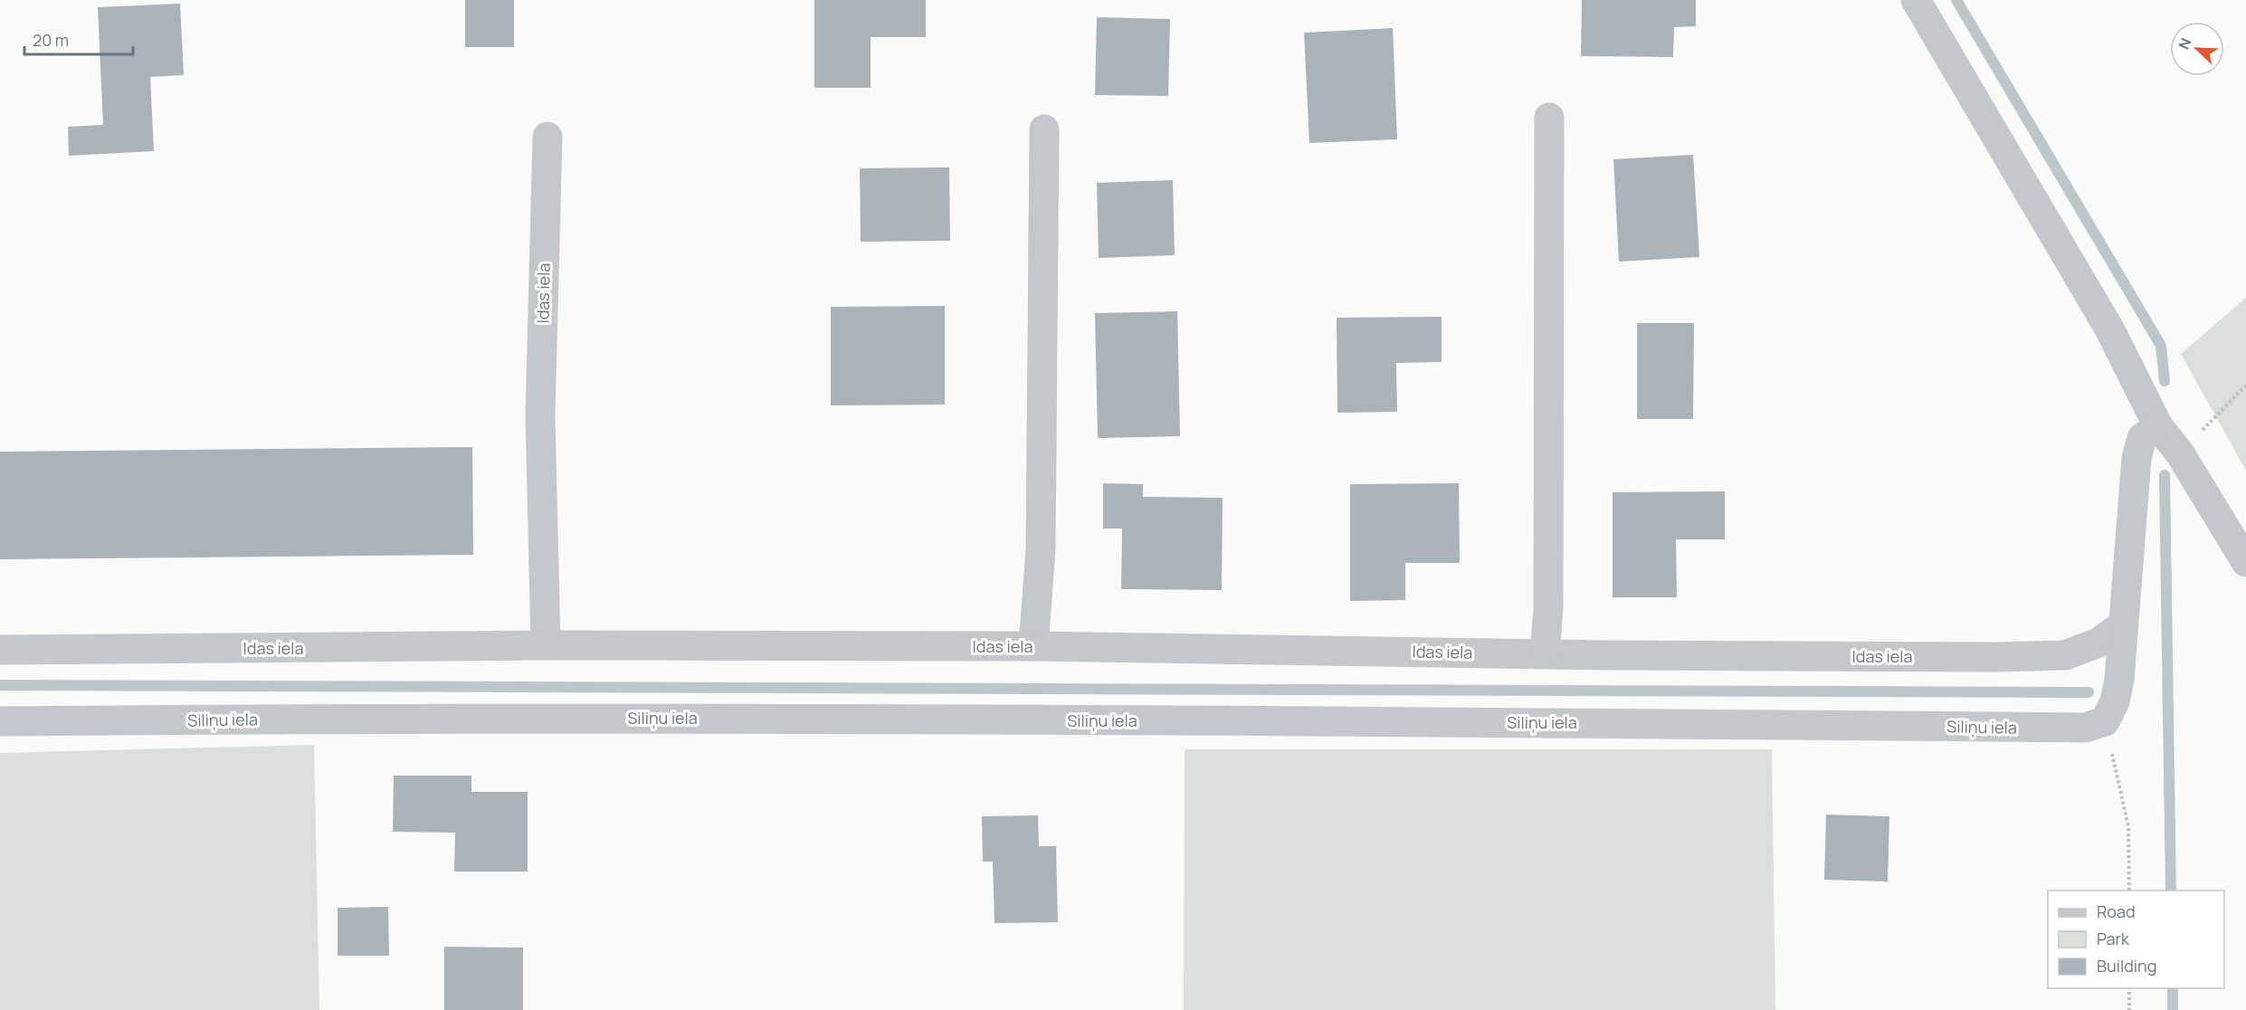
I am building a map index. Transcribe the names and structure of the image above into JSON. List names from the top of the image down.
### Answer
{
  "streets": {
    "street": ["Idas iela", "Siliņu iela"]
  },
  "legend": ["Road", "Park", "Building"],
  "scale_bar": "20 m",
  "north": "top left"
}
